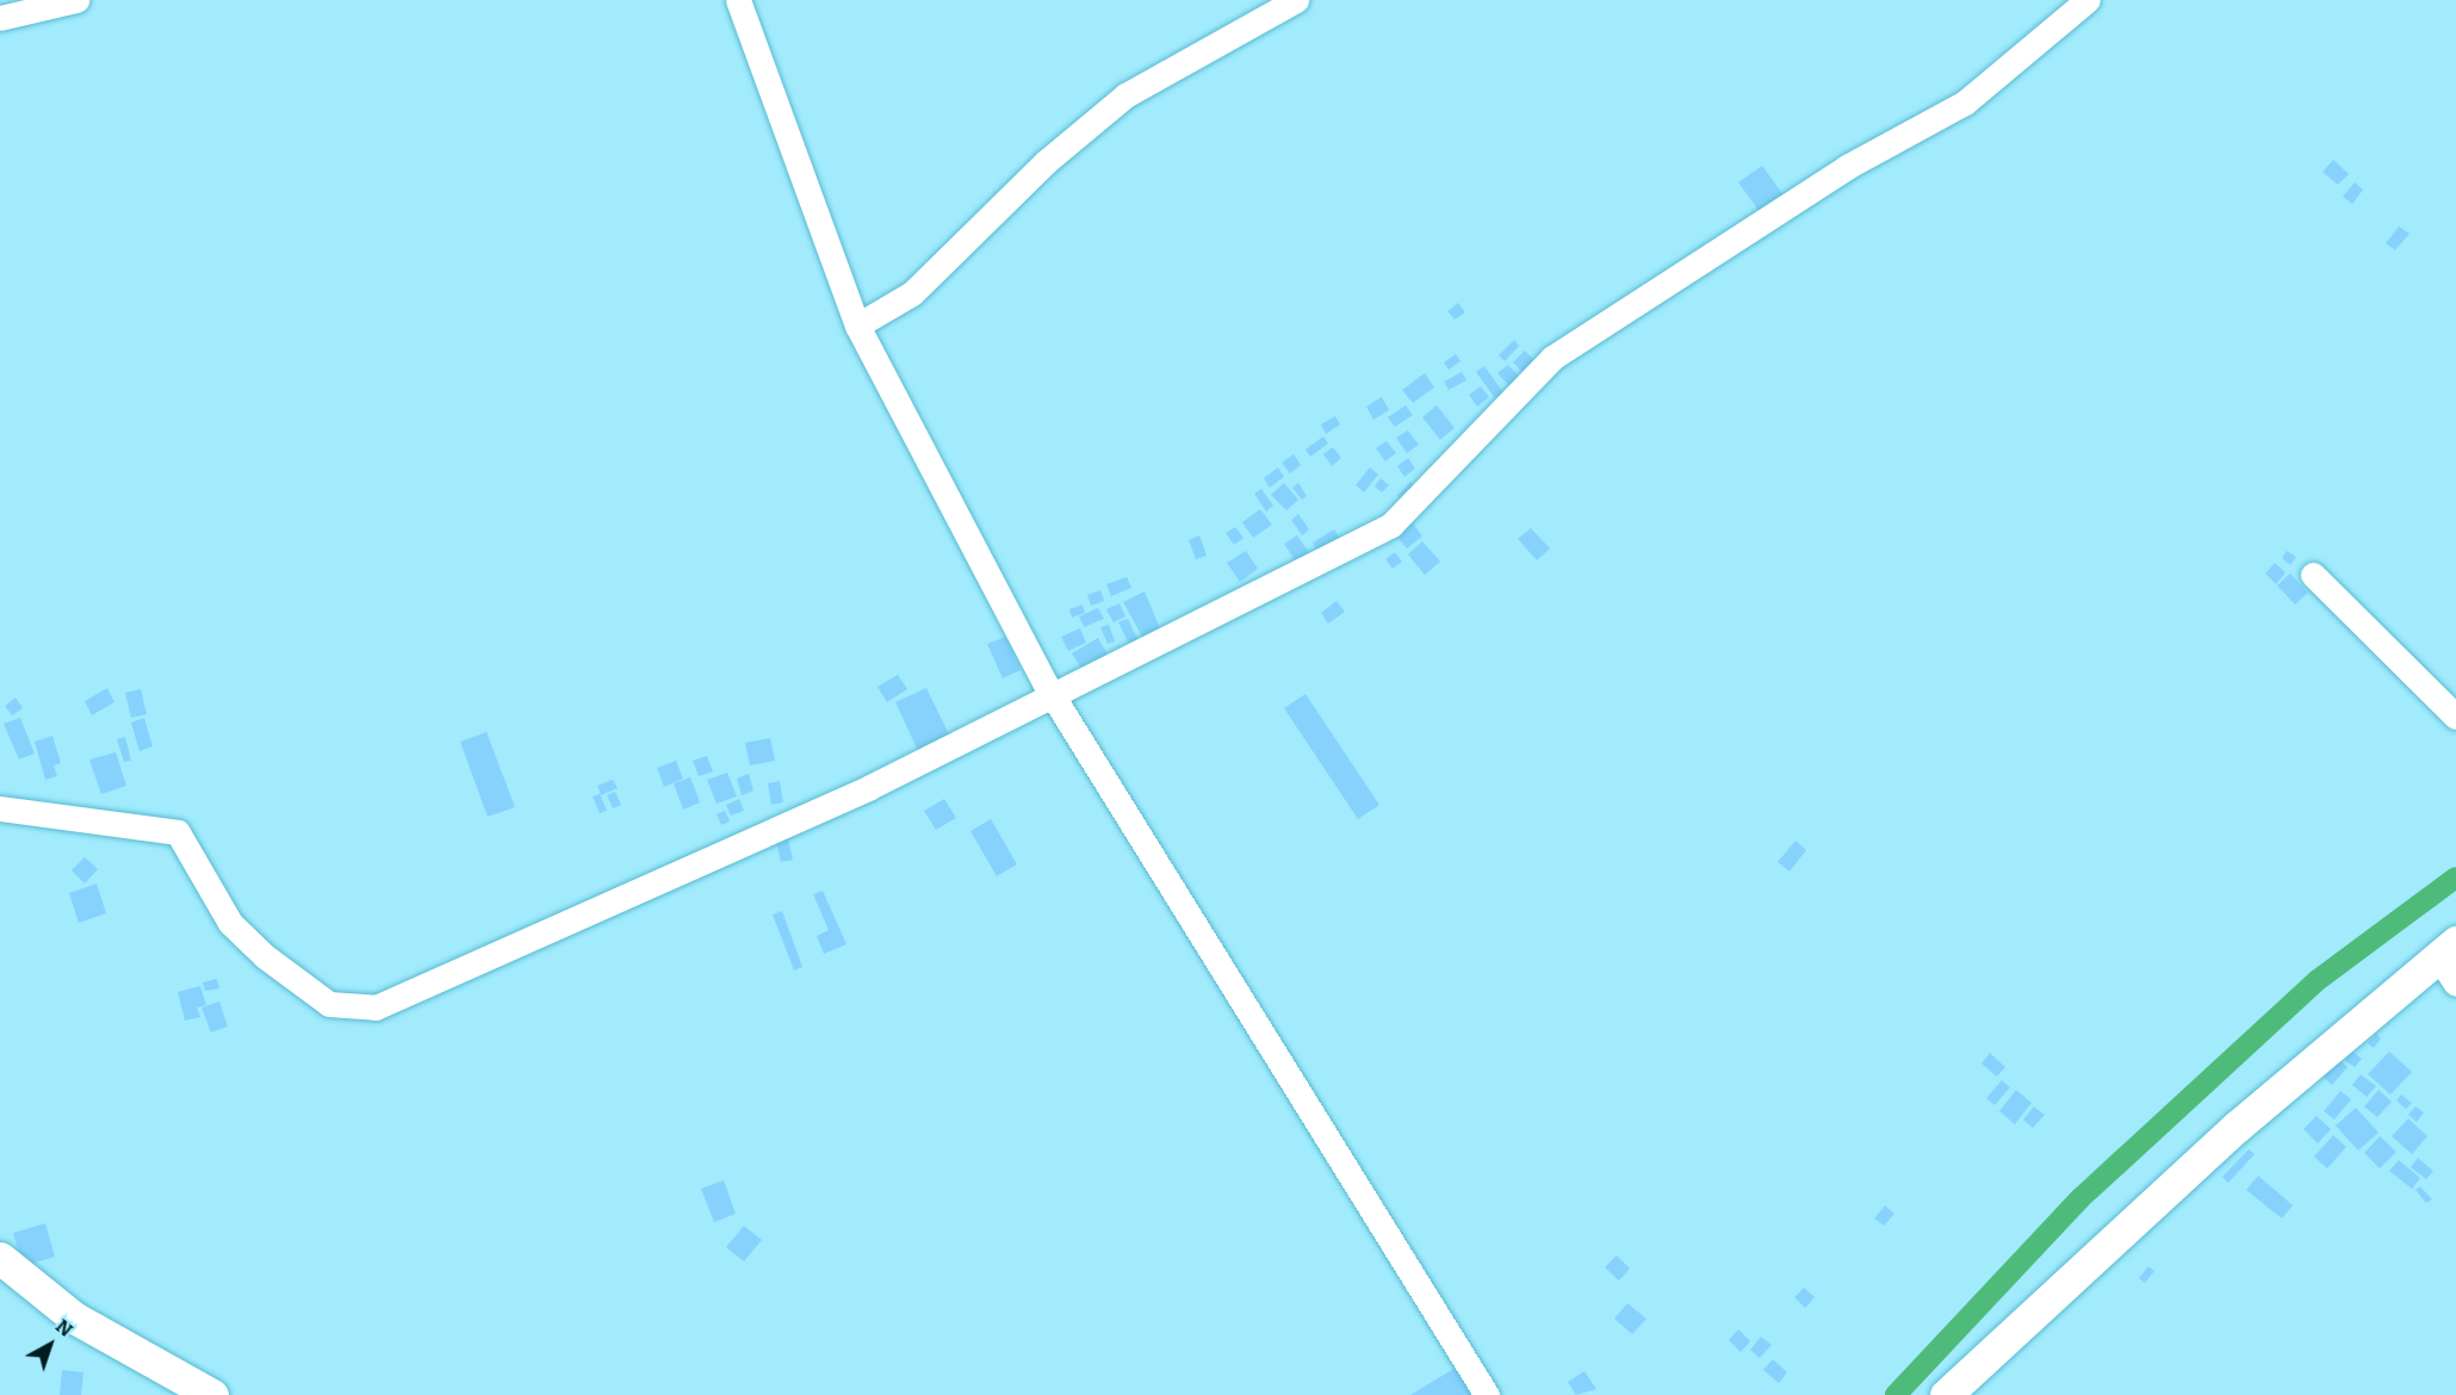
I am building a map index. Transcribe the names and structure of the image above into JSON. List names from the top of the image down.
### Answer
{
  "north": "top right"
}
